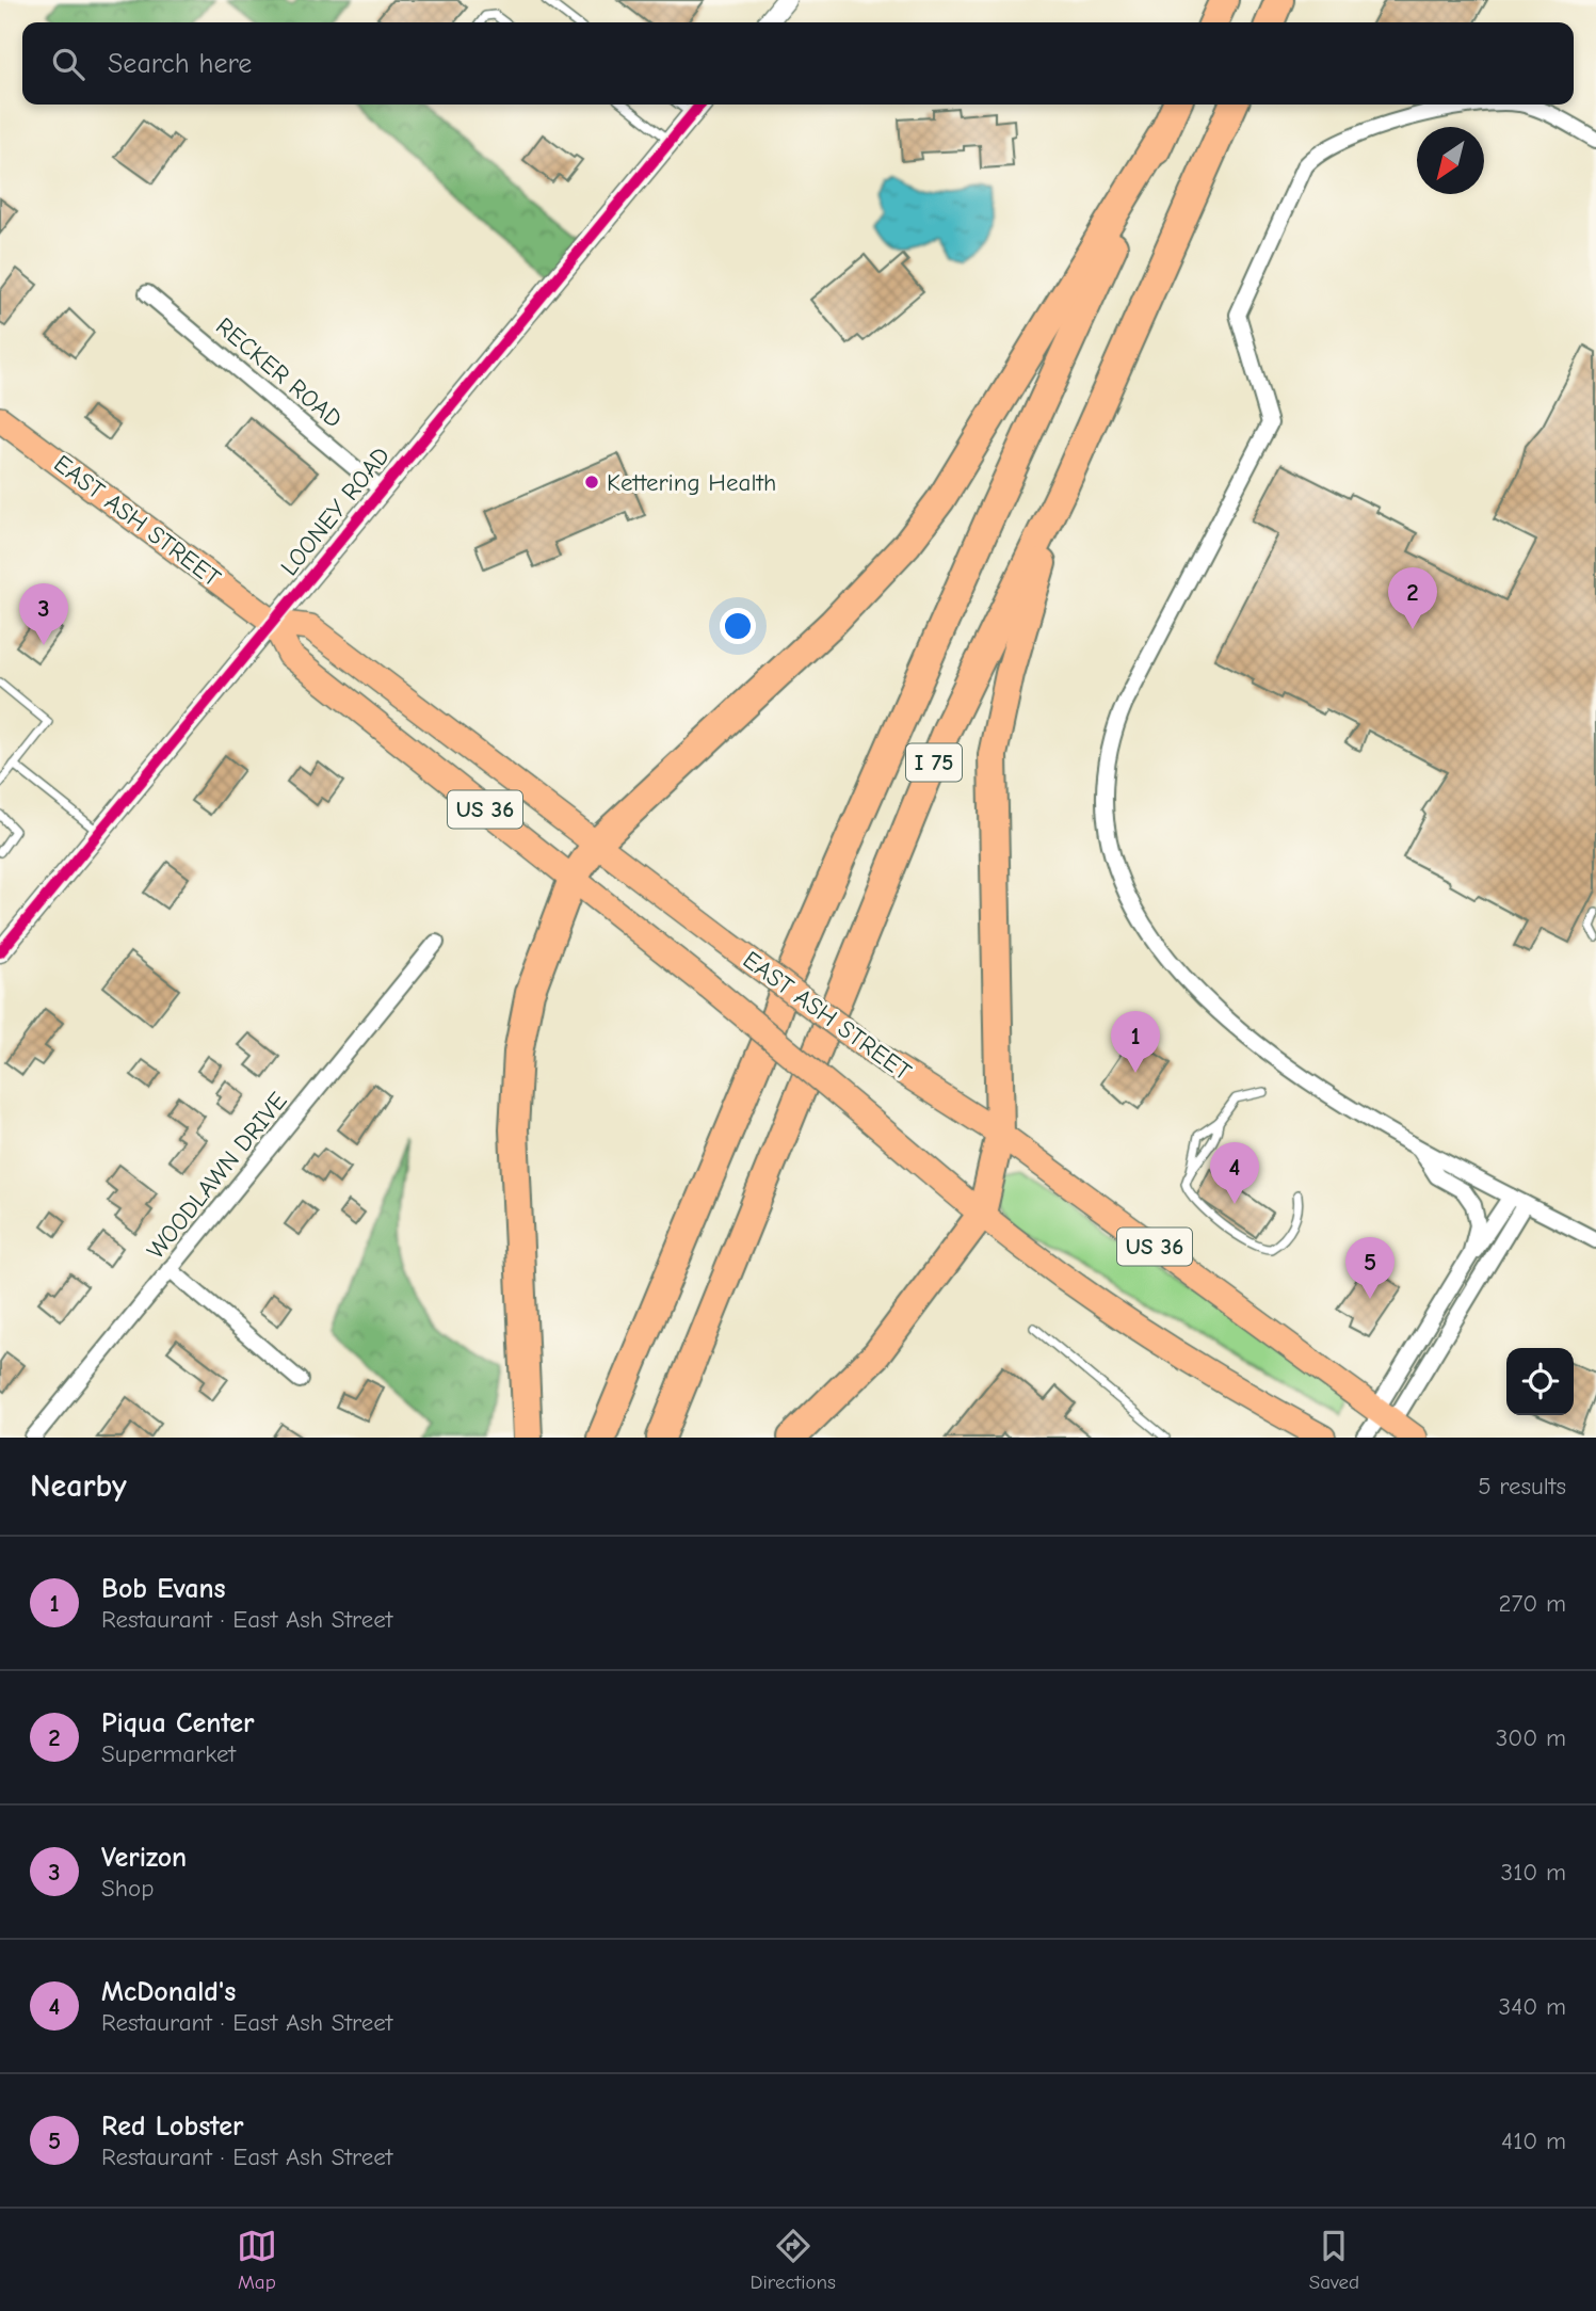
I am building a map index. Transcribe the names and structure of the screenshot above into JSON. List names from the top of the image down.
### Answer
{
  "streets": {
    "highway": ["I 75"],
    "main road": ["EAST ASH STREET", "US 36"],
    "street": ["RECKER ROAD", "LOONEY ROAD", "WOODLAWN DRIVE"]
  },
  "crossings": [
    ["RECKER ROAD", "LOONEY ROAD"],
    ["LOONEY ROAD", "EAST ASH STREET"]
  ],
  "places": ["Kettering Health"],
  "north": "bottom left",
  "page": {
    "search": "Search here",
    "pins": [
      "2",
      "3",
      "1",
      "4",
      "5"
    ],
    "heading": ["Nearby", "5 results"],
    "list": [
      {
        "mark": "1",
        "name": "Bob Evans",
        "note": "Restaurant · East Ash Street",
        "value": "270 m"
      },
      {
        "mark": "2",
        "name": "Piqua Center",
        "note": "Supermarket",
        "value": "300 m"
      },
      {
        "mark": "3",
        "name": "Verizon",
        "note": "Shop",
        "value": "310 m"
      },
      {
        "mark": "4",
        "name": "McDonald's",
        "note": "Restaurant · East Ash Street",
        "value": "340 m"
      },
      {
        "mark": "5",
        "name": "Red Lobster",
        "note": "Restaurant · East Ash Street",
        "value": "410 m"
      }
    ],
    "nav": ["Map", "Directions", "Saved"]
  }
}
